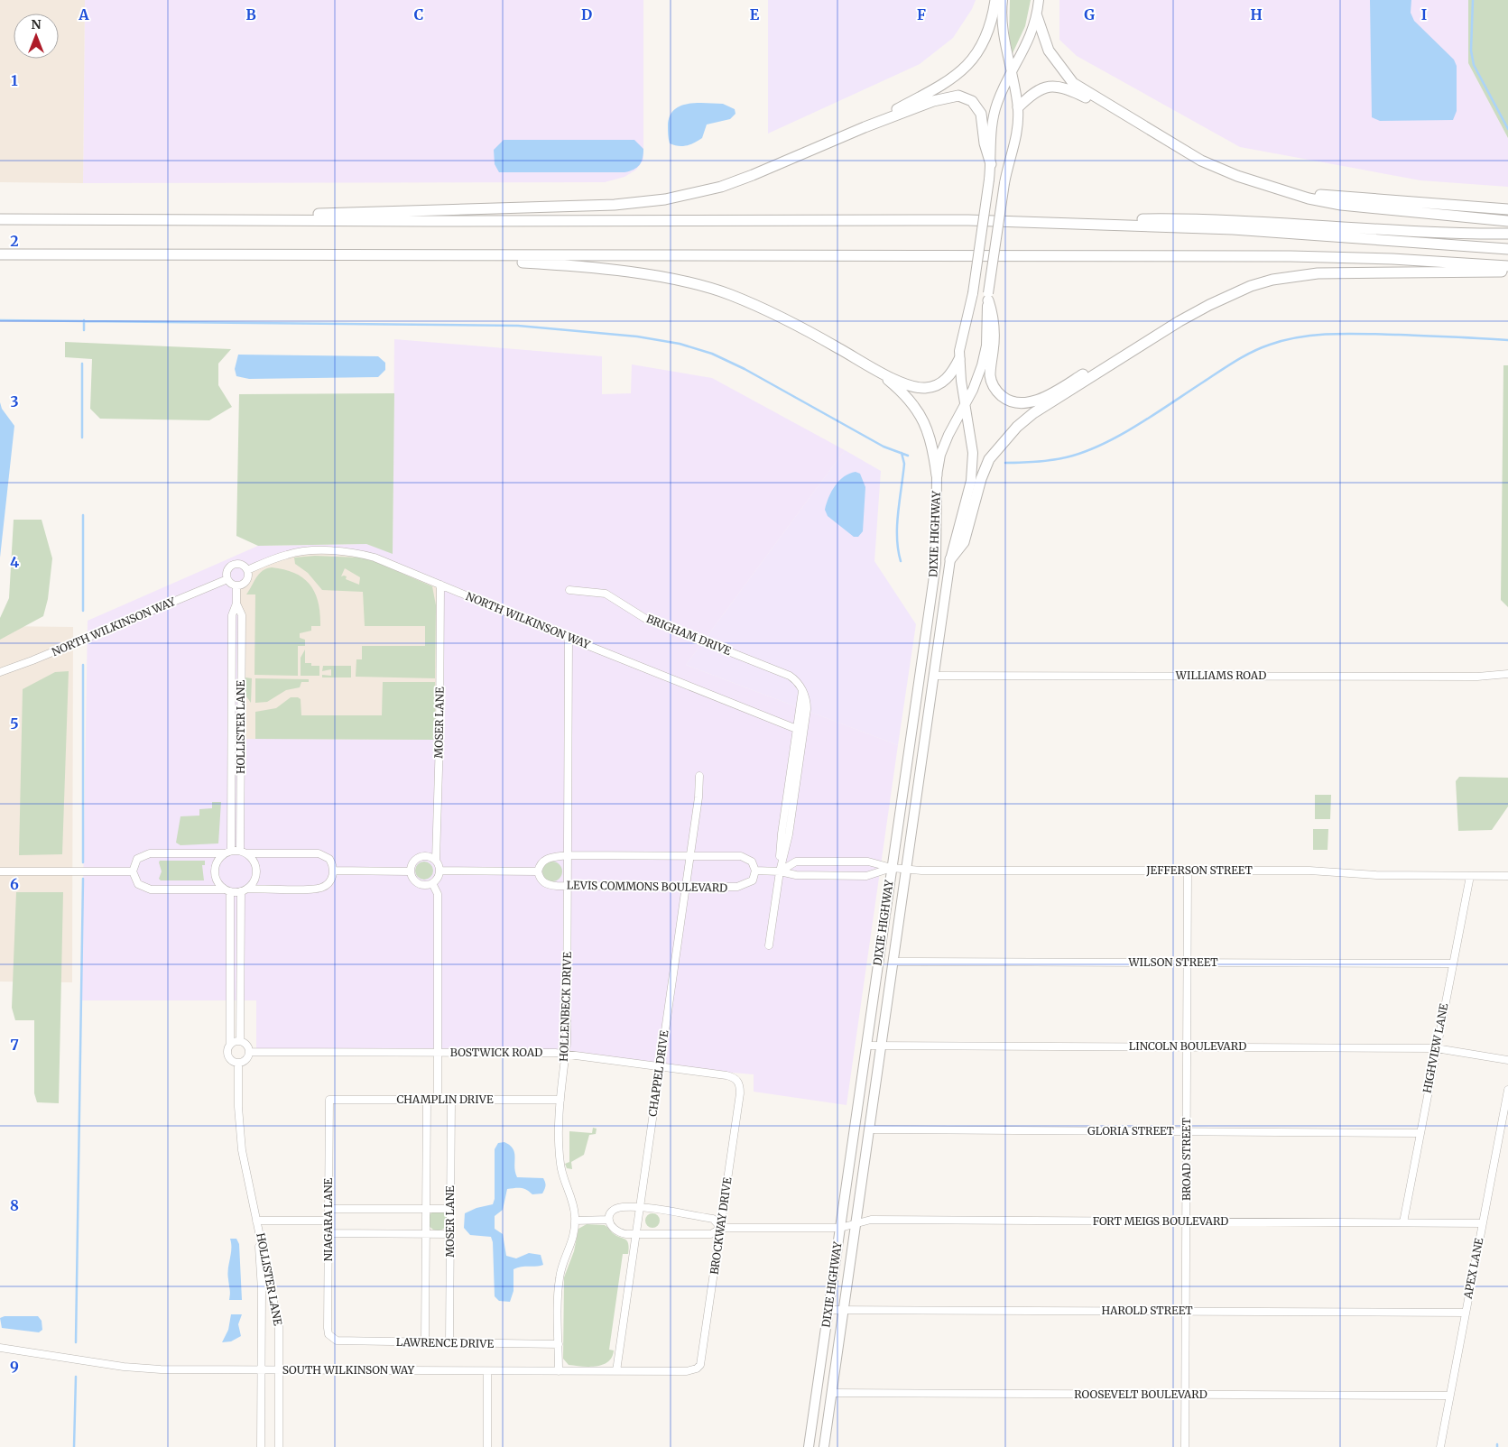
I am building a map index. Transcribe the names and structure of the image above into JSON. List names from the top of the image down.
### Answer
{
  "streets": {
    "main road": ["DIXIE HIGHWAY"],
    "street": [
      "NORTH WILKINSON WAY",
      "BRIGHAM DRIVE",
      "WILLIAMS ROAD",
      "MOSER LANE",
      "HOLLISTER LANE",
      "JEFFERSON STREET",
      "LEVIS COMMONS BOULEVARD",
      "WILSON STREET",
      "HOLLENBECK DRIVE",
      "LINCOLN BOULEVARD",
      "HIGHVIEW LANE",
      "BOSTWICK ROAD",
      "CHAPPEL DRIVE",
      "CHAMPLIN DRIVE",
      "GLORIA STREET",
      "BROAD STREET",
      "NIAGARA LANE",
      "FORT MEIGS BOULEVARD",
      "BROCKWAY DRIVE",
      "APEX LANE",
      "HAROLD STREET",
      "LAWRENCE DRIVE",
      "SOUTH WILKINSON WAY",
      "ROOSEVELT BOULEVARD"
    ]
  },
  "crossings": [
    ["DIXIE HIGHWAY", "WILLIAMS ROAD"],
    ["DIXIE HIGHWAY", "JEFFERSON STREET"],
    ["DIXIE HIGHWAY", "WILSON STREET"],
    ["DIXIE HIGHWAY", "LINCOLN BOULEVARD"],
    ["DIXIE HIGHWAY", "GLORIA STREET"],
    ["DIXIE HIGHWAY", "FORT MEIGS BOULEVARD"],
    ["DIXIE HIGHWAY", "HAROLD STREET"],
    ["DIXIE HIGHWAY", "ROOSEVELT BOULEVARD"],
    ["NORTH WILKINSON WAY", "MOSER LANE"],
    ["NORTH WILKINSON WAY", "HOLLISTER LANE"],
    ["NORTH WILKINSON WAY", "HOLLENBECK DRIVE"],
    ["MOSER LANE", "CHAMPLIN DRIVE"],
    ["MOSER LANE", "LAWRENCE DRIVE"],
    ["HOLLISTER LANE", "BOSTWICK ROAD"],
    ["HOLLISTER LANE", "SOUTH WILKINSON WAY"],
    ["JEFFERSON STREET", "HIGHVIEW LANE"],
    ["JEFFERSON STREET", "BROAD STREET"],
    ["LEVIS COMMONS BOULEVARD", "HOLLENBECK DRIVE"],
    ["LEVIS COMMONS BOULEVARD", "CHAPPEL DRIVE"],
    ["WILSON STREET", "HIGHVIEW LANE"],
    ["WILSON STREET", "BROAD STREET"],
    ["HOLLENBECK DRIVE", "BOSTWICK ROAD"],
    ["HOLLENBECK DRIVE", "CHAMPLIN DRIVE"],
    ["HOLLENBECK DRIVE", "LAWRENCE DRIVE"],
    ["HOLLENBECK DRIVE", "SOUTH WILKINSON WAY"],
    ["LINCOLN BOULEVARD", "HIGHVIEW LANE"],
    ["LINCOLN BOULEVARD", "BROAD STREET"],
    ["HIGHVIEW LANE", "GLORIA STREET"],
    ["HIGHVIEW LANE", "FORT MEIGS BOULEVARD"],
    ["BOSTWICK ROAD", "CHAPPEL DRIVE"],
    ["BOSTWICK ROAD", "BROCKWAY DRIVE"],
    ["CHAPPEL DRIVE", "SOUTH WILKINSON WAY"],
    ["CHAMPLIN DRIVE", "NIAGARA LANE"],
    ["GLORIA STREET", "BROAD STREET"],
    ["BROAD STREET", "FORT MEIGS BOULEVARD"],
    ["BROAD STREET", "HAROLD STREET"],
    ["BROAD STREET", "ROOSEVELT BOULEVARD"],
    ["NIAGARA LANE", "LAWRENCE DRIVE"],
    ["FORT MEIGS BOULEVARD", "BROCKWAY DRIVE"],
    ["FORT MEIGS BOULEVARD", "APEX LANE"],
    ["BROCKWAY DRIVE", "SOUTH WILKINSON WAY"],
    ["APEX LANE", "HAROLD STREET"],
    ["APEX LANE", "ROOSEVELT BOULEVARD"]
  ],
  "north": "top",
  "grid": {
    "columns": [
      "A",
      "B",
      "C",
      "D",
      "E",
      "F",
      "G",
      "H",
      "I"
    ],
    "rows": [
      "1",
      "2",
      "3",
      "4",
      "5",
      "6",
      "7",
      "8",
      "9"
    ]
  }
}
